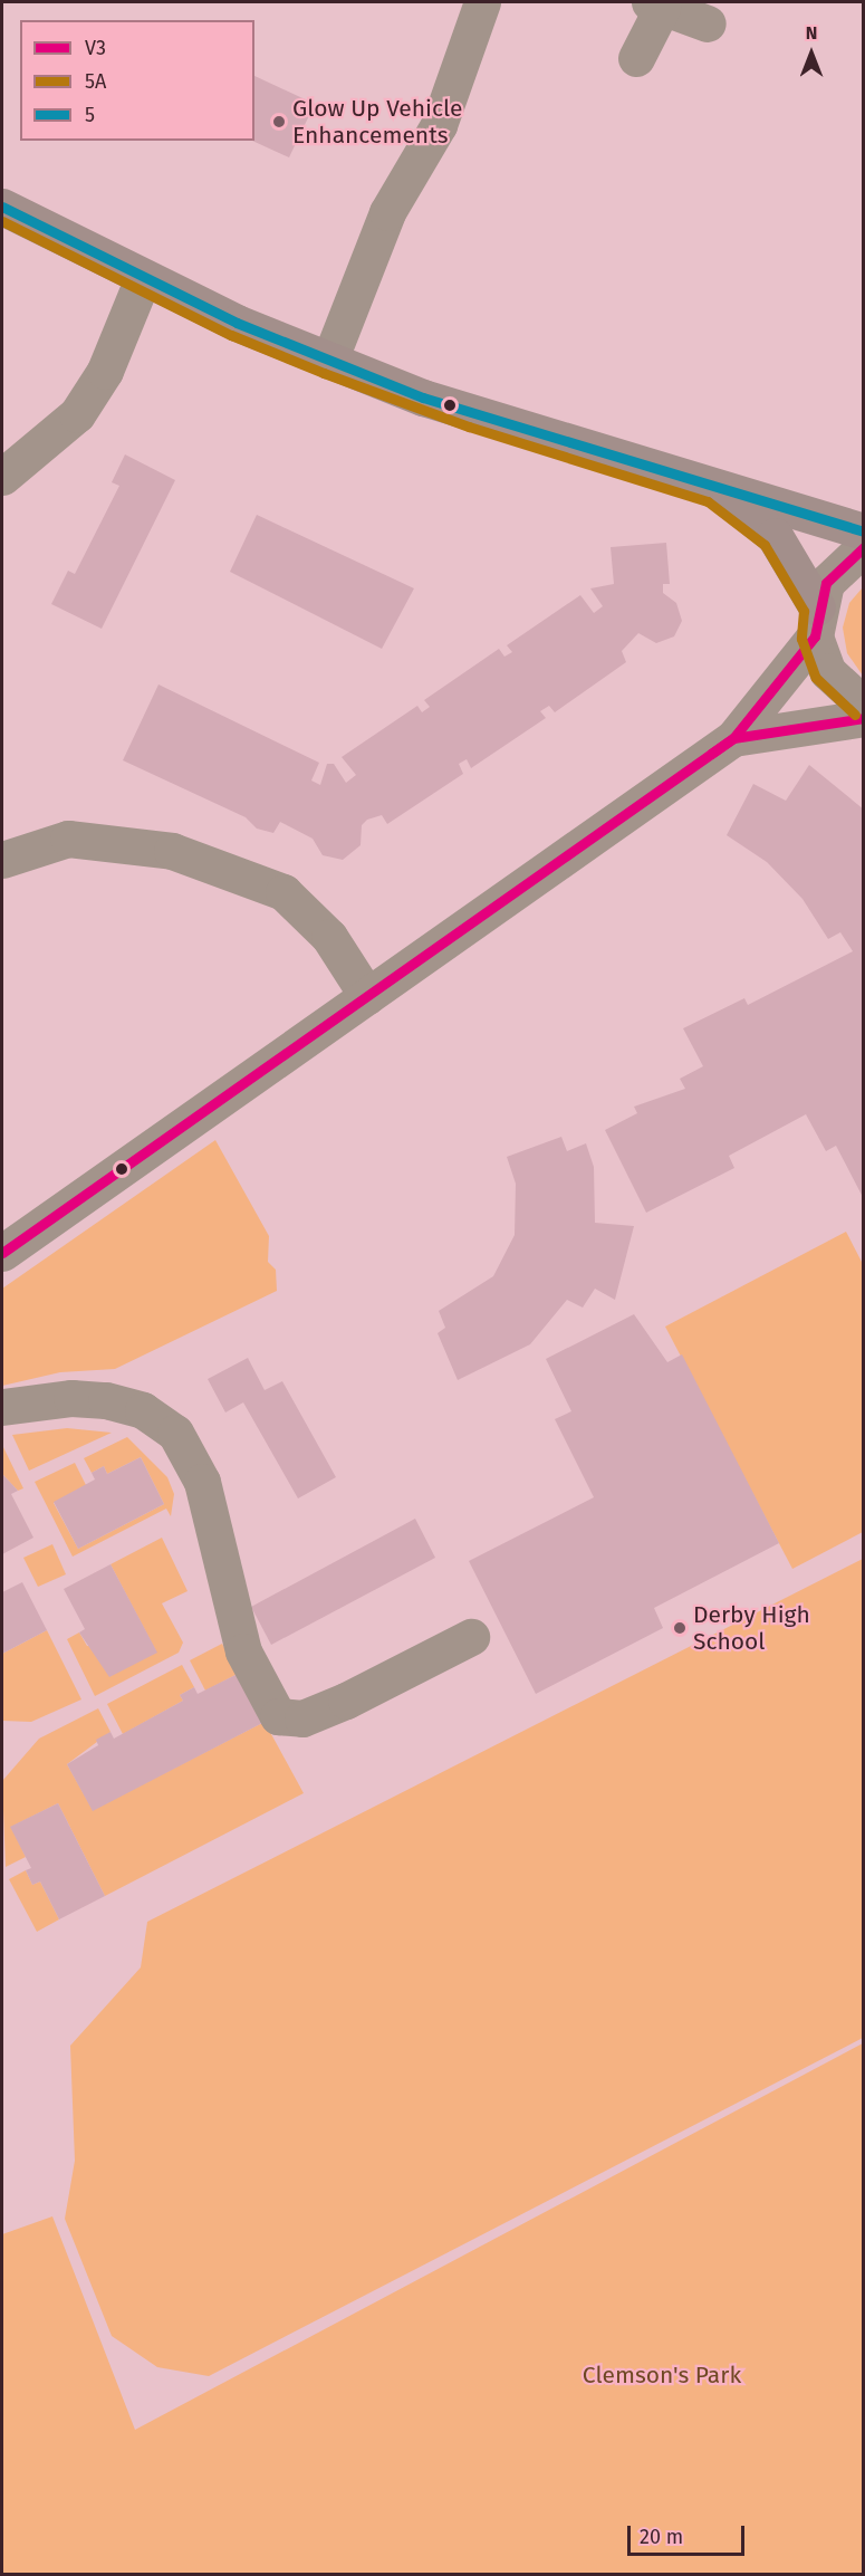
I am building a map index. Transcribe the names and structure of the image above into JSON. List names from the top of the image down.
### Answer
{
  "parks": ["Clemson's Park"],
  "places": ["Glow Up Vehicle Enhancements", "Derby High School"],
  "lines": ["transit line 5", "transit line 5A", "transit line V3"],
  "legend": ["V3", "5A", "5"],
  "scale_bar": "20 m",
  "north": "top"
}
